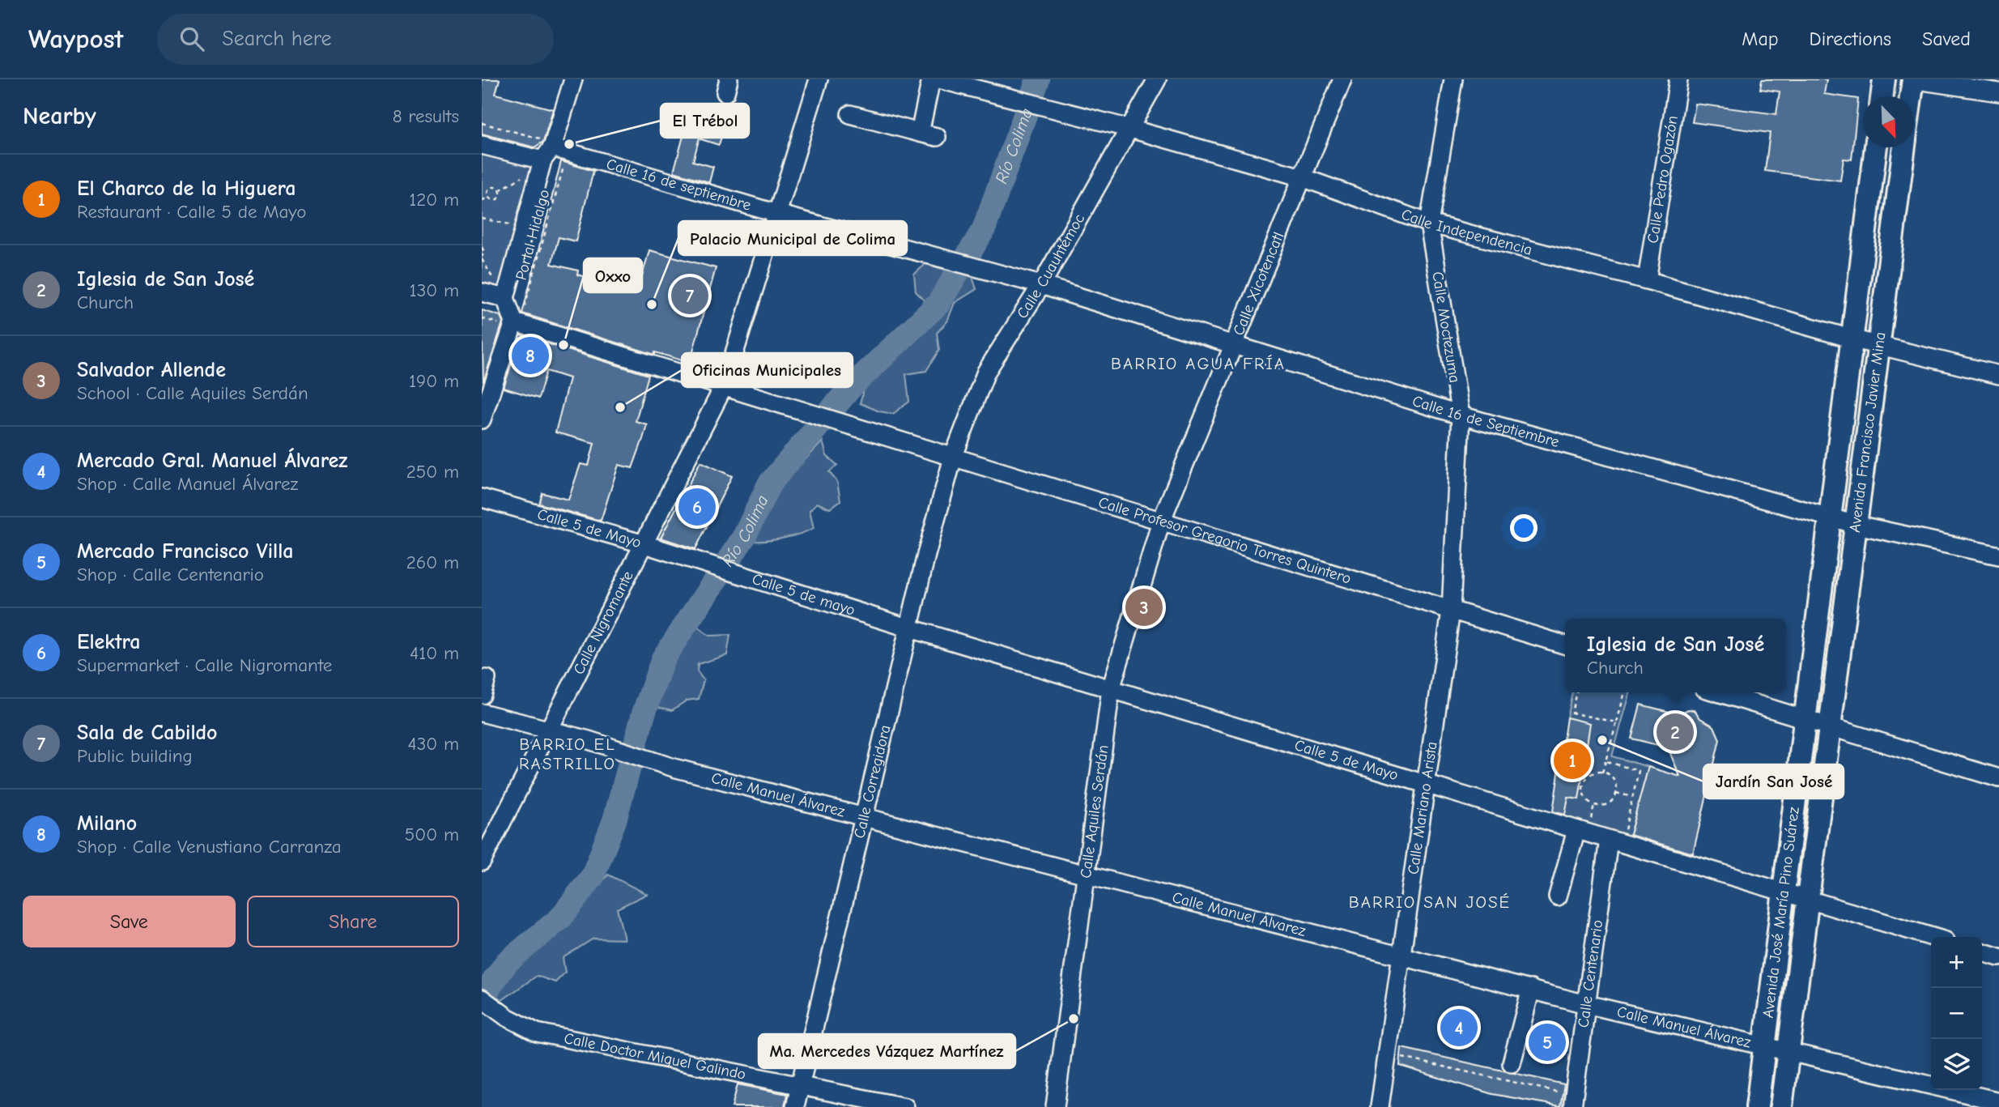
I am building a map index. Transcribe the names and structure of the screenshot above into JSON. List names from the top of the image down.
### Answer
{
  "streets": {
    "main road": ["Avenida Francisco Javier Mina", "Avenida José María Pino Suárez"],
    "street": [
      "Calle Pedro Ogazón",
      "Calle 16 de septiembre",
      "Calle Independencia",
      "Calle Cuauhtémoc",
      "Calle Xicotencatl",
      "Calle Moctezuma",
      "Calle 16 de Septiembre",
      "Calle 5 de Mayo",
      "Calle Profesor Gregorio Torres Quintero",
      "Calle 5 de mayo",
      "Calle Nigromante",
      "Calle Corregidora",
      "Calle Manuel Álvarez",
      "Calle Mariano Arista",
      "Calle Aquiles Serdán",
      "Calle Centenario",
      "Calle Doctor Miguel Galindo"
    ],
    "path": ["Portal Hidalgo"]
  },
  "crossings": [
    ["Calle Pedro Ogazón", "Calle Independencia"],
    ["Calle 16 de septiembre", "Calle 16 de Septiembre"],
    ["Calle 16 de septiembre", "Calle Nigromante"],
    ["Calle Independencia", "Calle Cuauhtémoc"],
    ["Calle Independencia", "Calle Xicotencatl"],
    ["Calle Independencia", "Calle Moctezuma"],
    ["Calle Independencia", "Avenida Francisco Javier Mina"],
    ["Portal Hidalgo", "Calle Profesor Gregorio Torres Quintero"],
    ["Calle Cuauhtémoc", "Calle 16 de Septiembre"],
    ["Calle Cuauhtémoc", "Calle Profesor Gregorio Torres Quintero"],
    ["Calle Cuauhtémoc", "Calle Corregidora"],
    ["Calle Xicotencatl", "Calle 16 de Septiembre"],
    ["Calle Xicotencatl", "Calle Profesor Gregorio Torres Quintero"],
    ["Calle Xicotencatl", "Calle Aquiles Serdán"],
    ["Calle Moctezuma", "Calle 16 de Septiembre"],
    ["Calle Moctezuma", "Calle Profesor Gregorio Torres Quintero"],
    ["Calle Moctezuma", "Calle Mariano Arista"],
    ["Calle 16 de Septiembre", "Avenida Francisco Javier Mina"],
    ["Avenida Francisco Javier Mina", "Avenida José María Pino Suárez"],
    ["Calle 5 de Mayo", "Calle 5 de mayo"],
    ["Calle 5 de Mayo", "Calle Nigromante"],
    ["Calle 5 de Mayo", "Calle Corregidora"],
    ["Calle 5 de Mayo", "Calle Mariano Arista"],
    ["Calle 5 de Mayo", "Calle Aquiles Serdán"],
    ["Calle 5 de Mayo", "Avenida José María Pino Suárez"],
    ["Calle 5 de Mayo", "Calle Centenario"],
    ["Calle Profesor Gregorio Torres Quintero", "Calle Nigromante"],
    ["Calle Profesor Gregorio Torres Quintero", "Calle Corregidora"],
    ["Calle Profesor Gregorio Torres Quintero", "Calle Mariano Arista"],
    ["Calle Profesor Gregorio Torres Quintero", "Calle Aquiles Serdán"],
    ["Calle 5 de mayo", "Calle Corregidora"],
    ["Calle Nigromante", "Calle Manuel Álvarez"],
    ["Calle Corregidora", "Calle Manuel Álvarez"],
    ["Calle Corregidora", "Calle Doctor Miguel Galindo"],
    ["Calle Manuel Álvarez", "Calle Mariano Arista"],
    ["Calle Manuel Álvarez", "Calle Aquiles Serdán"],
    ["Calle Manuel Álvarez", "Avenida José María Pino Suárez"],
    ["Calle Manuel Álvarez", "Calle Centenario"]
  ],
  "districts": ["BARRIO AGUA FRÍA", "BARRIO EL RASTRILLO", "BARRIO SAN JOSÉ"],
  "water": ["Río Colima"],
  "places": [
    "El Trébol",
    "Palacio Municipal de Colima",
    "Oxxo",
    "Oficinas Municipales",
    "Jardín San José",
    "Ma. Mercedes Vázquez Martínez"
  ],
  "north": "bottom right",
  "page": {
    "header": "Waypost",
    "search": "Search here",
    "nav": ["Map", "Directions", "Saved"],
    "heading": ["Nearby", "8 results"],
    "list": [
      {
        "mark": "1",
        "name": "El Charco de la Higuera",
        "note": "Restaurant · Calle 5 de Mayo",
        "value": "120 m"
      },
      {
        "mark": "2",
        "name": "Iglesia de San José",
        "note": "Church",
        "value": "130 m"
      },
      {
        "mark": "3",
        "name": "Salvador Allende",
        "note": "School · Calle Aquiles Serdán",
        "value": "190 m"
      },
      {
        "mark": "4",
        "name": "Mercado Gral. Manuel Álvarez",
        "note": "Shop · Calle Manuel Álvarez",
        "value": "250 m"
      },
      {
        "mark": "5",
        "name": "Mercado Francisco Villa",
        "note": "Shop · Calle Centenario",
        "value": "260 m"
      },
      {
        "mark": "6",
        "name": "Elektra",
        "note": "Supermarket · Calle Nigromante",
        "value": "410 m"
      },
      {
        "mark": "7",
        "name": "Sala de Cabildo",
        "note": "Public building",
        "value": "430 m"
      },
      {
        "mark": "8",
        "name": "Milano",
        "note": "Shop · Calle Venustiano Carranza",
        "value": "500 m"
      }
    ],
    "pins": [
      "7",
      "8",
      "6",
      "3",
      "2",
      "1",
      "4",
      "5"
    ],
    "popup": ["Iglesia de San José", "Church"],
    "buttons": ["Save", "Share"],
    "map_buttons": ["+", "−"]
  }
}
